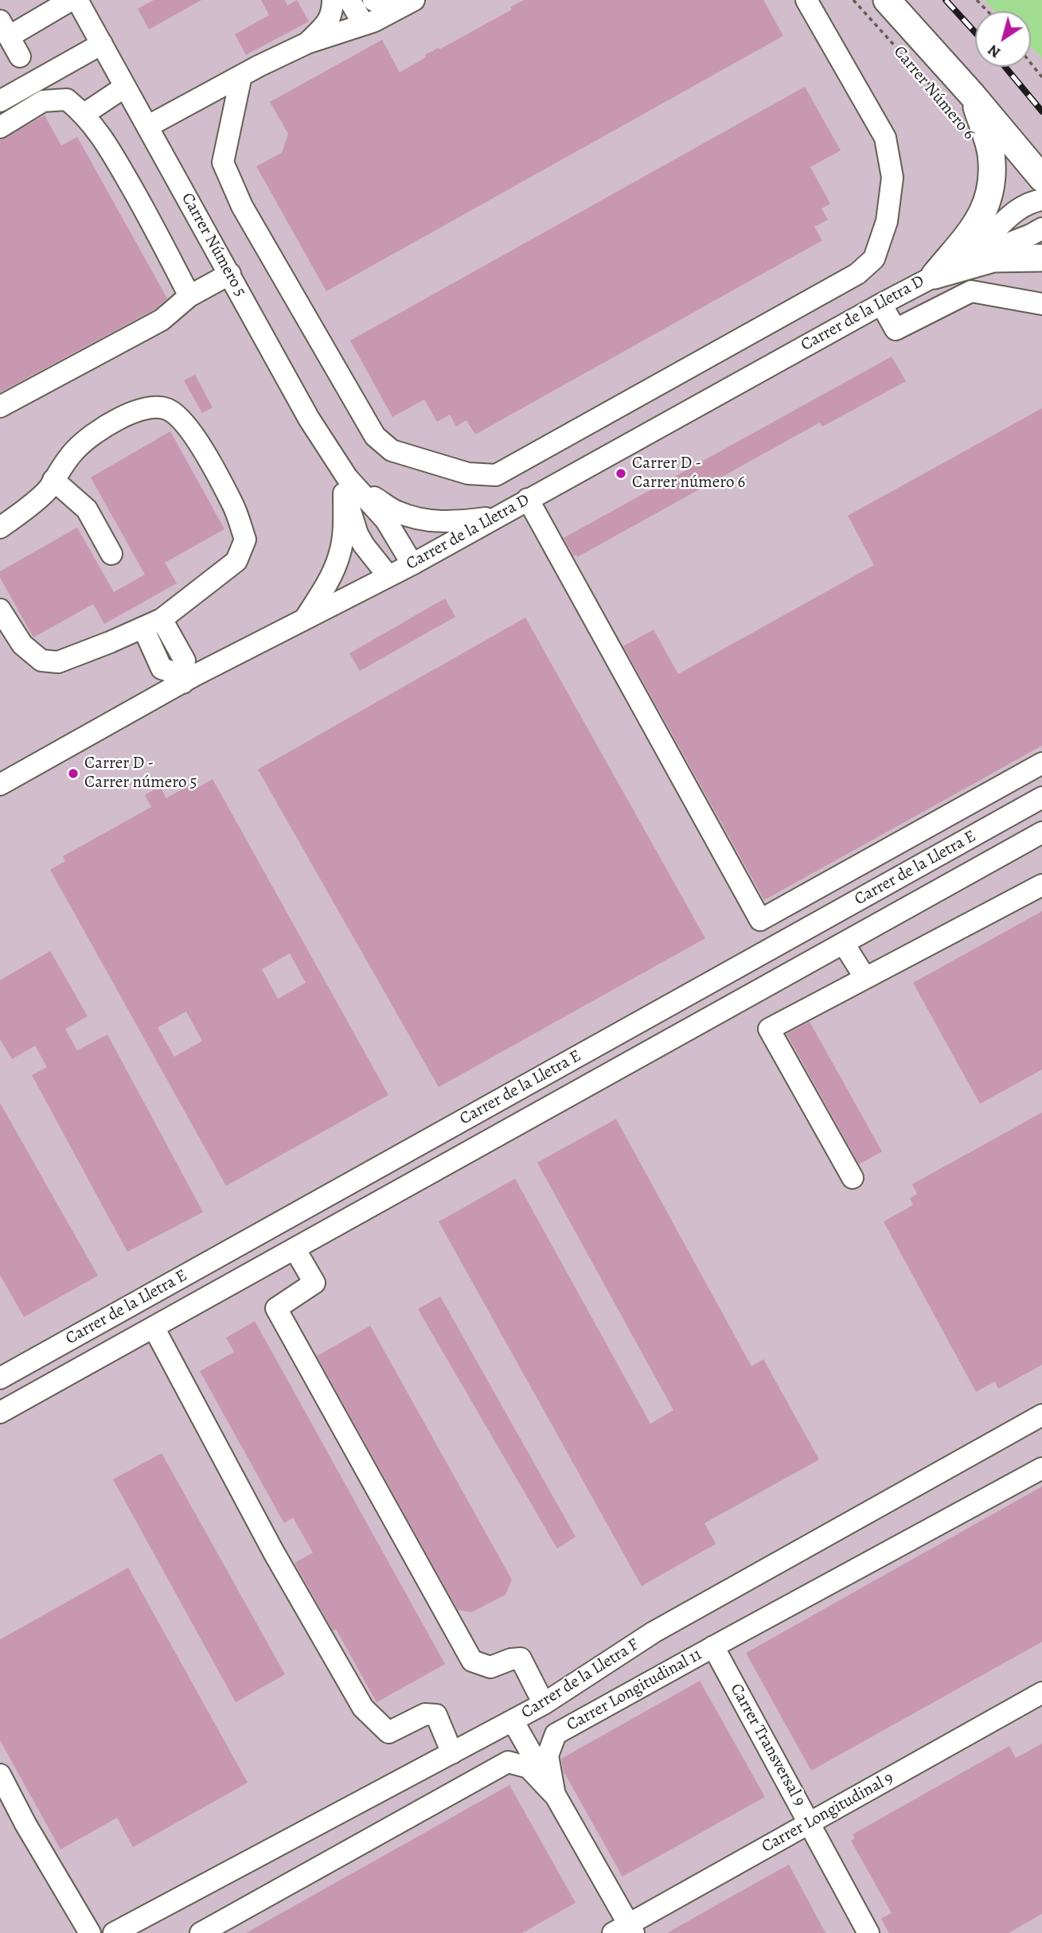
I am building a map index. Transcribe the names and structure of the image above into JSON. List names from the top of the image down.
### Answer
{
  "streets": {
    "main road": ["Carrer Número 6"],
    "street": [
      "Carrer Número 5",
      "Carrer de la Lletra D",
      "Carrer de la Lletra E",
      "Carrer de la Lletra F",
      "Carrer Longitudinal 11",
      "Carrer Transversal 9",
      "Carrer Longitudinal 9"
    ]
  },
  "crossings": [
    ["Carrer Longitudinal 11", "Carrer Transversal 9"],
    ["Carrer Transversal 9", "Carrer Longitudinal 9"]
  ],
  "places": ["Carrer D - Carrer número 6", "Carrer D - Carrer número 5"],
  "north": "bottom left"
}
